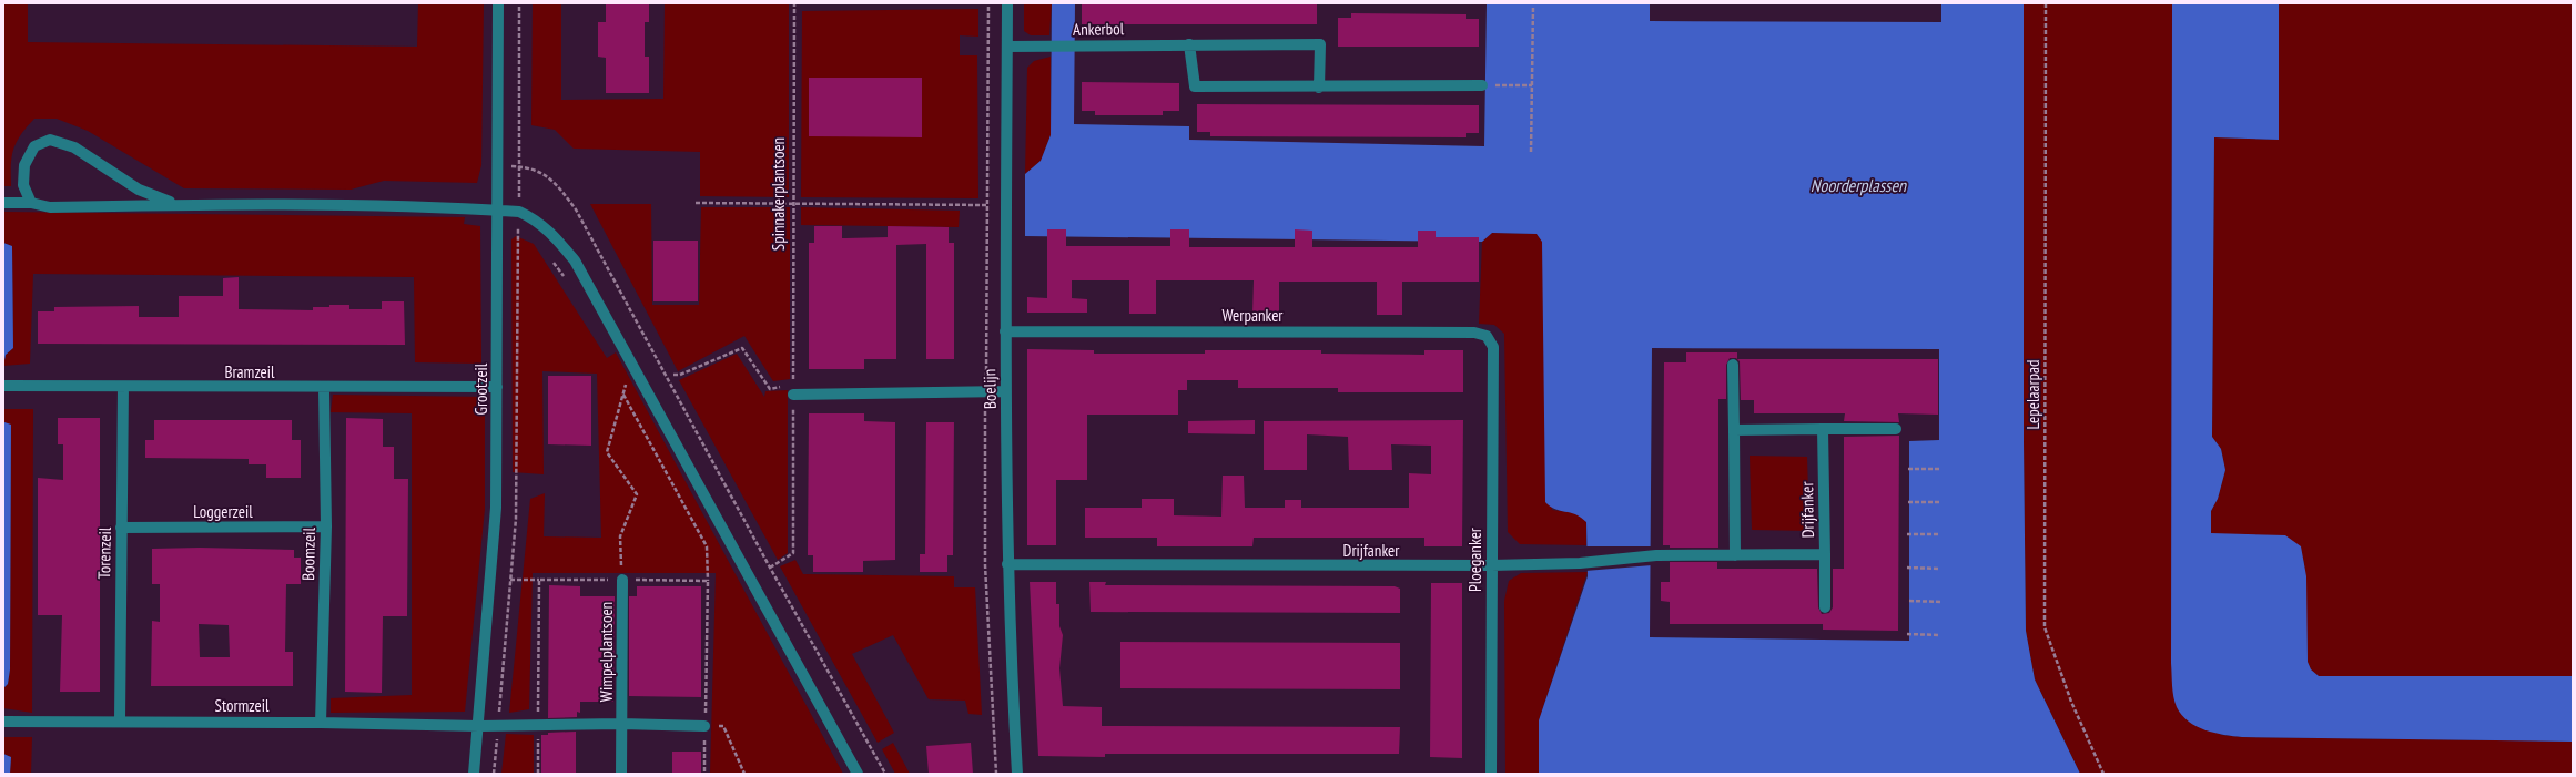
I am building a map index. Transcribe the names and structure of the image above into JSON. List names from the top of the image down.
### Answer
{
  "streets": {
    "street": [
      "Ankerbol",
      "Werpanker",
      "Bramzeil",
      "Grootzeil",
      "Boelijn",
      "Drijfanker",
      "Loggerzeil",
      "Torenzeil",
      "Boomzeil",
      "Ploeganker",
      "Wimpelplantsoen",
      "Stormzeil"
    ],
    "path": ["Spinnakerplantsoen", "Lepelaarpad"]
  },
  "crossings": [
    ["Ankerbol", "Boelijn"],
    ["Werpanker", "Boelijn"],
    ["Werpanker", "Ploeganker"],
    ["Bramzeil", "Grootzeil"],
    ["Bramzeil", "Torenzeil"],
    ["Bramzeil", "Boomzeil"],
    ["Grootzeil", "Wimpelplantsoen"],
    ["Grootzeil", "Stormzeil"],
    ["Boelijn", "Drijfanker"],
    ["Drijfanker", "Ploeganker"],
    ["Loggerzeil", "Torenzeil"],
    ["Loggerzeil", "Boomzeil"],
    ["Torenzeil", "Stormzeil"],
    ["Boomzeil", "Stormzeil"],
    ["Wimpelplantsoen", "Stormzeil"]
  ],
  "water": ["Noorderplassen"]
}
